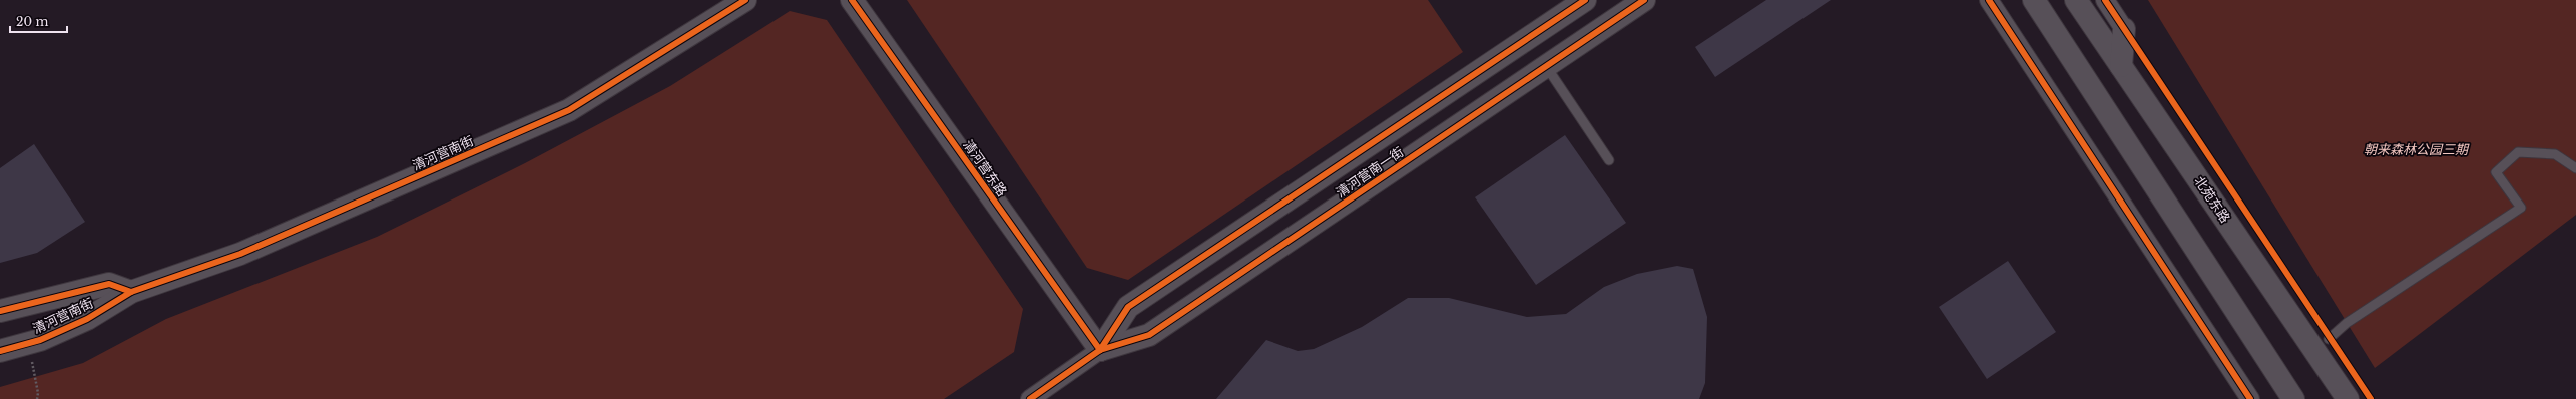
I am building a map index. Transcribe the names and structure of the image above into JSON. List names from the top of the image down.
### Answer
{
  "streets": {
    "street": [
      "清河营南街",
      "清河营东路",
      "清河营南一街",
      "北苑东路"
    ]
  },
  "crossings": [
    ["清河营东路", "清河营南一街"]
  ],
  "parks": ["朝来森林公园三期"],
  "scale_bar": "20 m"
}
